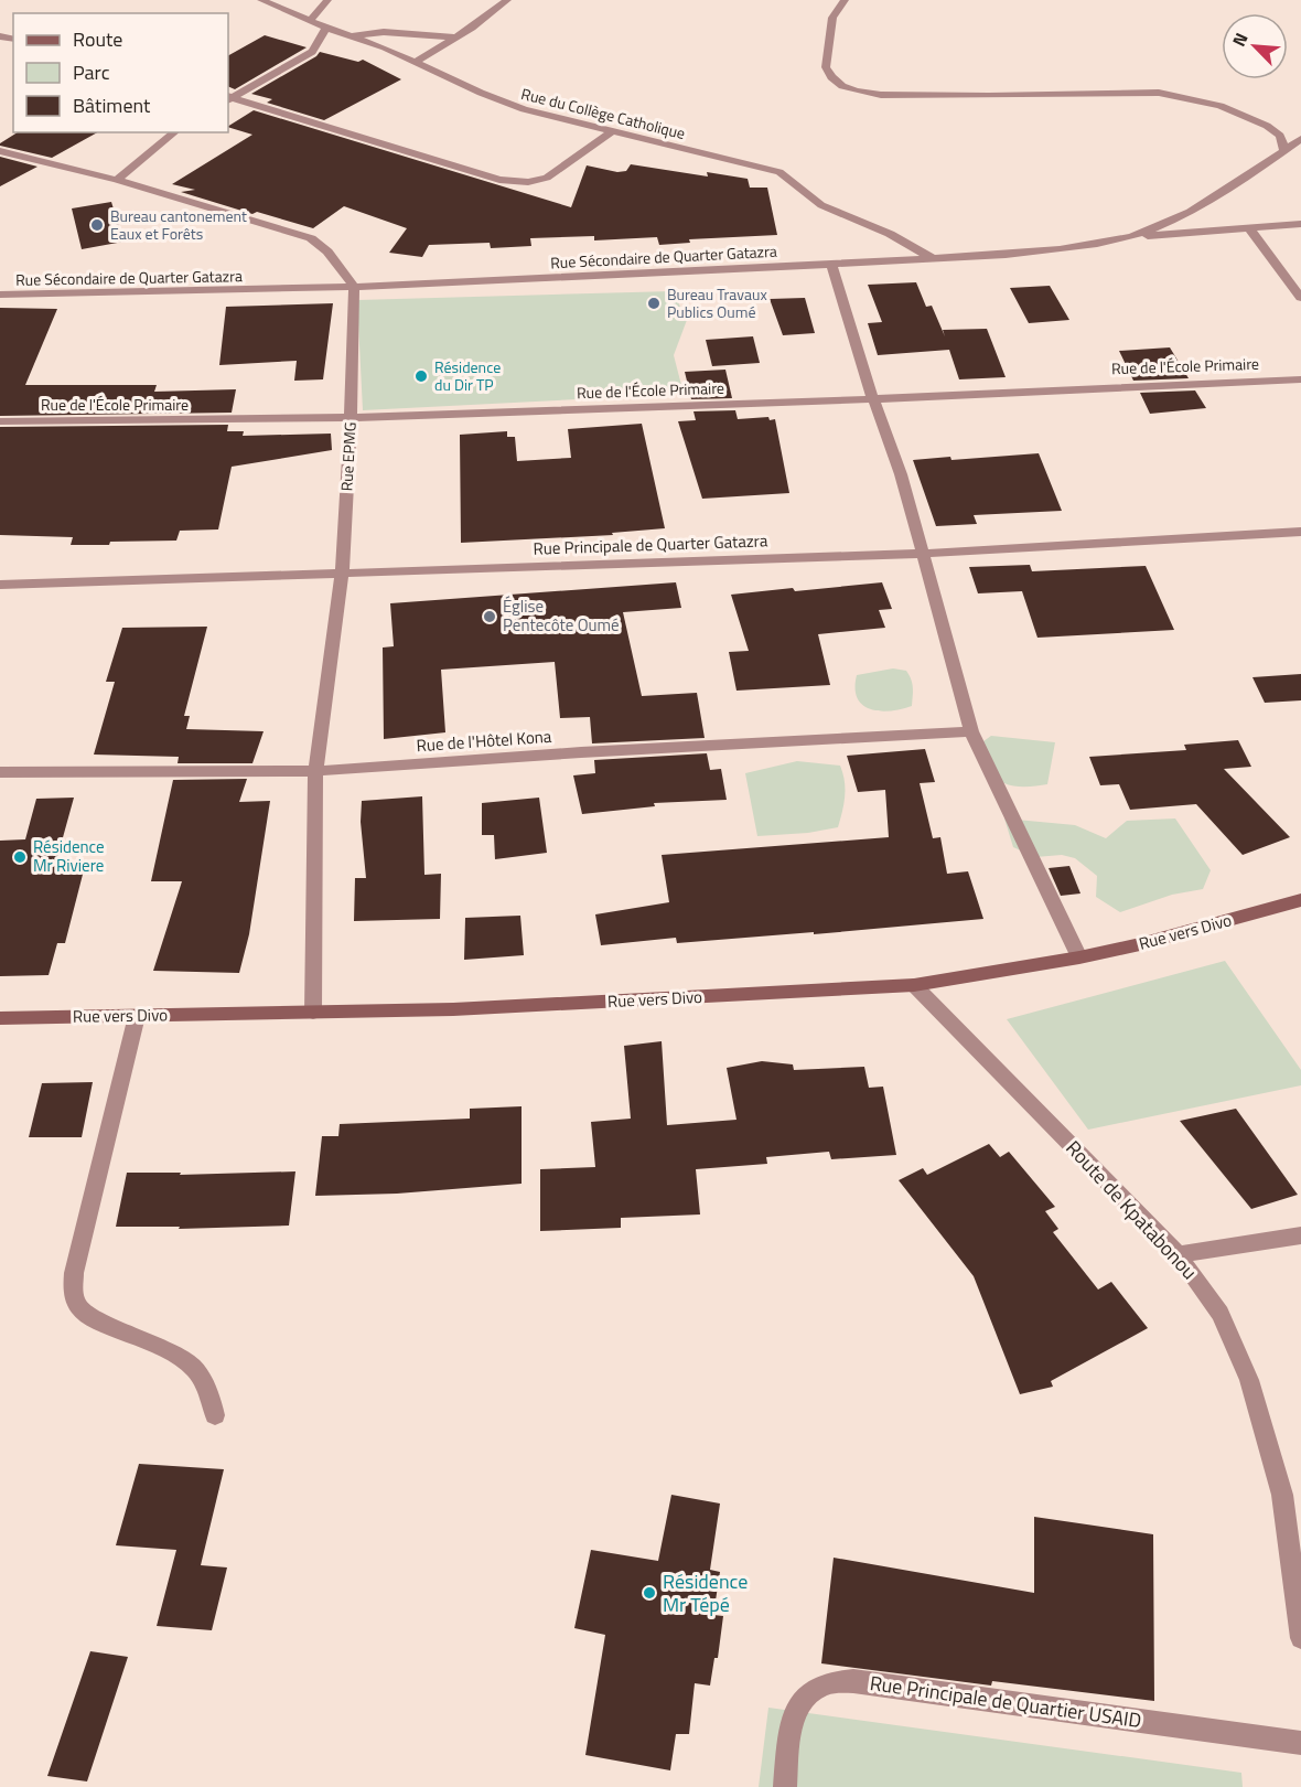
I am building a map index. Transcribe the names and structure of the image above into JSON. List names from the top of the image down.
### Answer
{
  "streets": {
    "main road": ["Rue vers Divo"],
    "street": [
      "Rue du Collège Catholique",
      "Rue Sécondaire de Quarter Gatazra",
      "Rue de l'École Primaire",
      "Rue EPMG",
      "Rue Principale de Quarter Gatazra",
      "Rue de l'Hôtel Kona",
      "Route de Kpatabonou",
      "Rue Principale de Quartier USAID"
    ]
  },
  "crossings": [
    ["Rue du Collège Catholique", "Rue Sécondaire de Quarter Gatazra"],
    ["Rue Sécondaire de Quarter Gatazra", "Rue EPMG"],
    ["Rue de l'École Primaire", "Rue EPMG"],
    ["Rue EPMG", "Rue Principale de Quarter Gatazra"],
    ["Rue EPMG", "Rue de l'Hôtel Kona"],
    ["Rue EPMG", "Rue vers Divo"],
    ["Rue vers Divo", "Route de Kpatabonou"]
  ],
  "places": [
    "Bureau cantonement Eaux et Forêts",
    "Bureau Travaux Publics Oumé",
    "Résidence du Dir TP",
    "Église Pentecôte Oumé",
    "Résidence Mr Riviere",
    "Résidence Mr Tépé"
  ],
  "legend": ["Route", "Parc", "Bâtiment"],
  "north": "top left"
}
